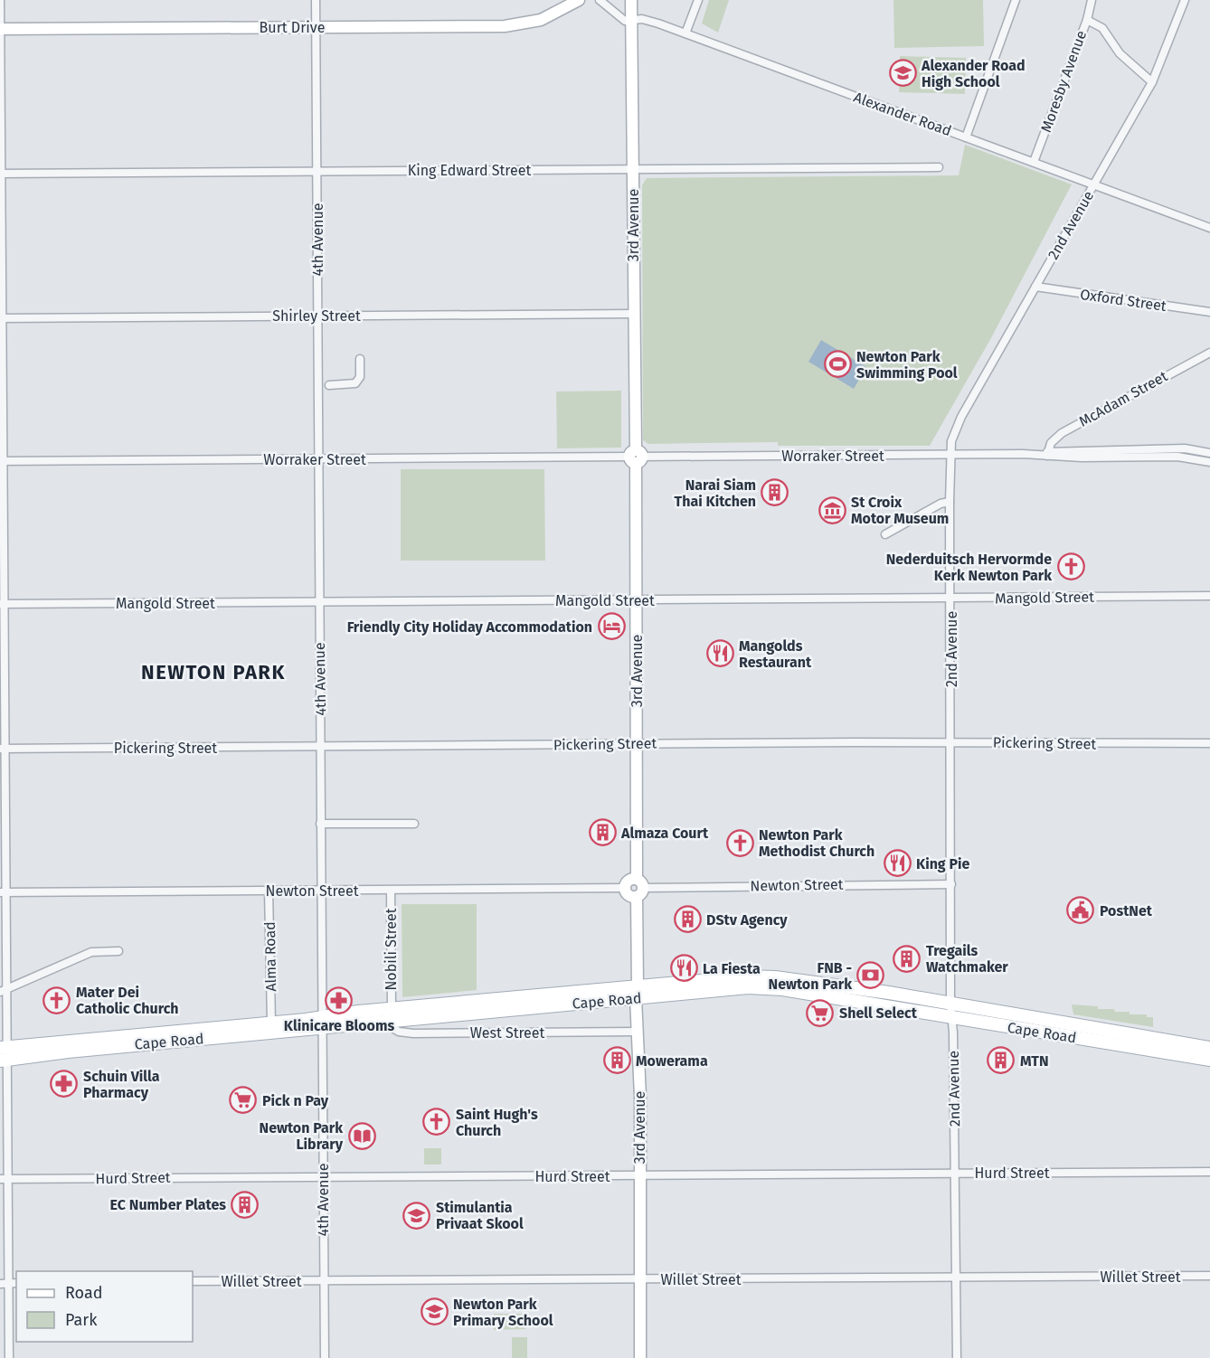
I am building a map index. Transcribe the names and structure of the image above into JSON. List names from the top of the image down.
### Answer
{
  "streets": {
    "main road": ["Cape Road"],
    "street": [
      "Burt Drive",
      "Moresby Avenue",
      "Alexander Road",
      "King Edward Street",
      "3rd Avenue",
      "2nd Avenue",
      "4th Avenue",
      "Oxford Street",
      "Shirley Street",
      "McAdam Street",
      "Worraker Street",
      "Mangold Street",
      "Pickering Street",
      "Newton Street",
      "Nobili Street",
      "Alma Road",
      "West Street",
      "Hurd Street",
      "Willet Street"
    ]
  },
  "crossings": [
    ["Burt Drive", "4th Avenue"],
    ["Moresby Avenue", "Alexander Road"],
    ["Alexander Road", "3rd Avenue"],
    ["Alexander Road", "2nd Avenue"],
    ["King Edward Street", "3rd Avenue"],
    ["King Edward Street", "4th Avenue"],
    ["3rd Avenue", "Shirley Street"],
    ["3rd Avenue", "Worraker Street"],
    ["3rd Avenue", "Mangold Street"],
    ["3rd Avenue", "Pickering Street"],
    ["3rd Avenue", "Newton Street"],
    ["3rd Avenue", "Cape Road"],
    ["3rd Avenue", "West Street"],
    ["3rd Avenue", "Hurd Street"],
    ["3rd Avenue", "Willet Street"],
    ["2nd Avenue", "Oxford Street"],
    ["2nd Avenue", "Worraker Street"],
    ["2nd Avenue", "Mangold Street"],
    ["2nd Avenue", "Pickering Street"],
    ["2nd Avenue", "Newton Street"],
    ["2nd Avenue", "Cape Road"],
    ["2nd Avenue", "Hurd Street"],
    ["2nd Avenue", "Willet Street"],
    ["4th Avenue", "Shirley Street"],
    ["4th Avenue", "Worraker Street"],
    ["4th Avenue", "Mangold Street"],
    ["4th Avenue", "Pickering Street"],
    ["4th Avenue", "Newton Street"],
    ["4th Avenue", "Cape Road"],
    ["4th Avenue", "Hurd Street"],
    ["4th Avenue", "Willet Street"],
    ["McAdam Street", "Worraker Street"],
    ["Newton Street", "Nobili Street"],
    ["Newton Street", "Alma Road"],
    ["Nobili Street", "Cape Road"],
    ["Alma Road", "Cape Road"],
    ["Cape Road", "West Street"]
  ],
  "districts": ["NEWTON PARK"],
  "places": {
    "school or university": ["Alexander Road High School", "Stimulantia Privaat Skool", "Newton Park Primary School"],
    "sports": ["Newton Park Swimming Pool"],
    "building": [
      "Narai Siam Thai Kitchen",
      "Almaza Court",
      "DStv Agency",
      "Tregails Watchmaker",
      "Mowerama",
      "MTN",
      "EC Number Plates"
    ],
    "museum": ["St Croix Motor Museum"],
    "church": [
      "Nederduitsch Hervormde Kerk Newton Park",
      "Newton Park Methodist Church",
      "Mater Dei Catholic Church",
      "Saint Hugh's Church"
    ],
    "hotel": ["Friendly City Holiday Accommodation"],
    "restaurant": ["Mangolds Restaurant", "King Pie", "La Fiesta"],
    "public building": ["PostNet"],
    "bank": ["FNB - Newton Park"],
    "pharmacy": ["Klinicare Blooms", "Schuin Villa Pharmacy"],
    "supermarket": ["Shell Select", "Pick n Pay"],
    "library": ["Newton Park Library"]
  },
  "legend": ["Road", "Park"]
}
